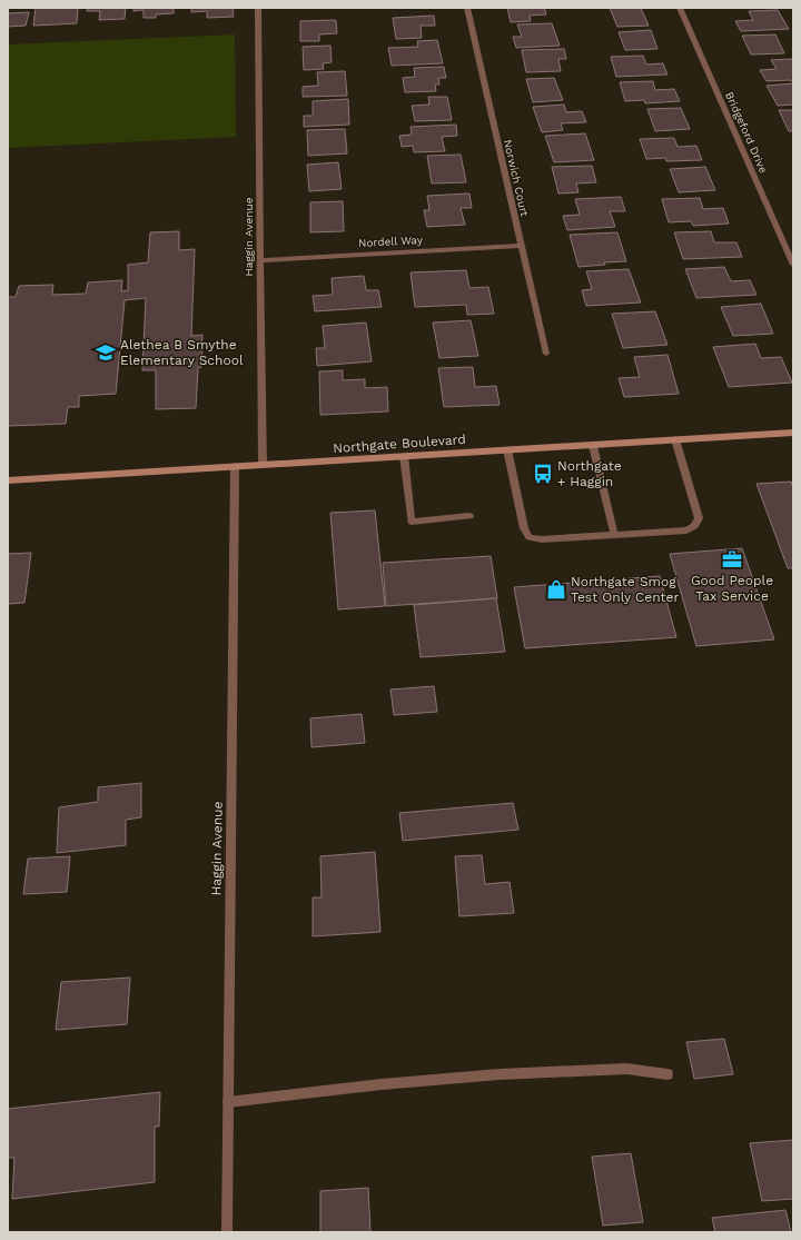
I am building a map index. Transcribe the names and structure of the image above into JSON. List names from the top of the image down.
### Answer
{
  "streets": {
    "main road": ["Northgate Boulevard"],
    "street": [
      "Bridgeford Drive",
      "Norwich Court",
      "Haggin Avenue",
      "Nordell Way"
    ]
  },
  "crossings": [
    ["Norwich Court", "Nordell Way"],
    ["Haggin Avenue", "Nordell Way"],
    ["Haggin Avenue", "Northgate Boulevard"]
  ],
  "places": {
    "school or university": ["Alethea B Smythe Elementary School"],
    "bus stop": ["Northgate + Haggin"],
    "office": ["Good People Tax Service"],
    "shop": ["Northgate Smog Test Only Center"]
  }
}
